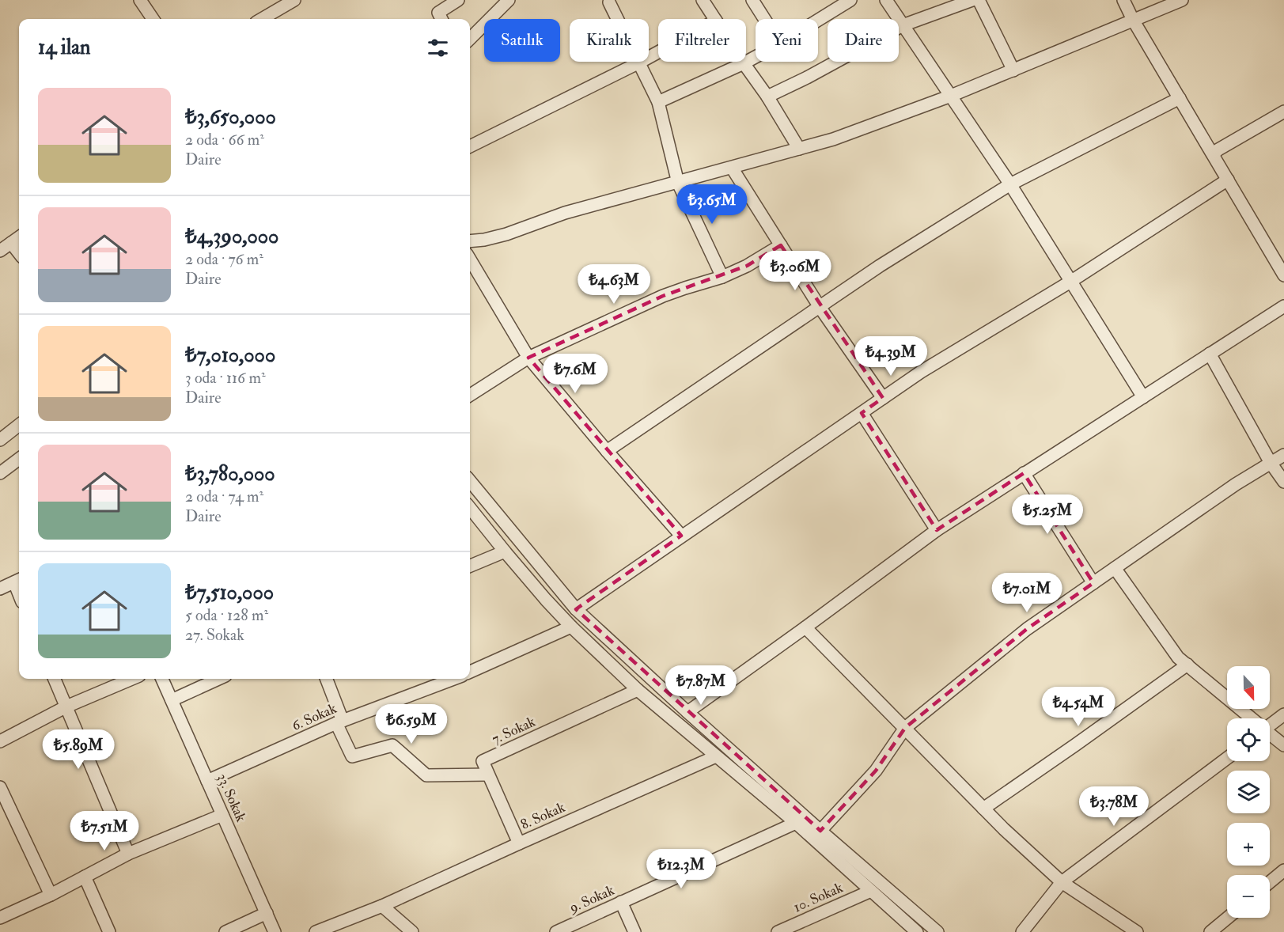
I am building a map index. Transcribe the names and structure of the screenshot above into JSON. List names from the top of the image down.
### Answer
{
  "streets": {
    "street": [
      "6. Sokak",
      "7. Sokak",
      "33. Sokak",
      "8. Sokak",
      "10. Sokak",
      "9. Sokak"
    ]
  },
  "crossings": [
    ["6. Sokak", "33. Sokak"]
  ],
  "north": "bottom",
  "page": {
    "chip": [
      "Satılık",
      "Kiralık",
      "Filtreler",
      "Yeni",
      "Daire"
    ],
    "heading": "14 ilan",
    "list": [
      {
        "name": "₺3,650,000",
        "note": "2 oda · 66 m² · Daire"
      },
      {
        "name": "₺4,390,000",
        "note": "2 oda · 76 m² · Daire"
      },
      {
        "name": "₺7,010,000",
        "note": "3 oda · 116 m² · Daire"
      },
      {
        "name": "₺3,780,000",
        "note": "2 oda · 74 m² · Daire"
      },
      {
        "name": "₺7,510,000",
        "note": "5 oda · 128 m² · 27. Sokak"
      }
    ],
    "price": [
      "₺3.65M",
      "₺3.06M",
      "₺4.63M",
      "₺4.39M",
      "₺7.6M",
      "₺5.25M",
      "₺7.01M",
      "₺7.87M",
      "₺4.54M",
      "₺6.59M",
      "₺5.89M",
      "₺3.78M",
      "₺7.51M",
      "₺12.3M"
    ],
    "map_buttons": ["+", "−"]
  }
}
